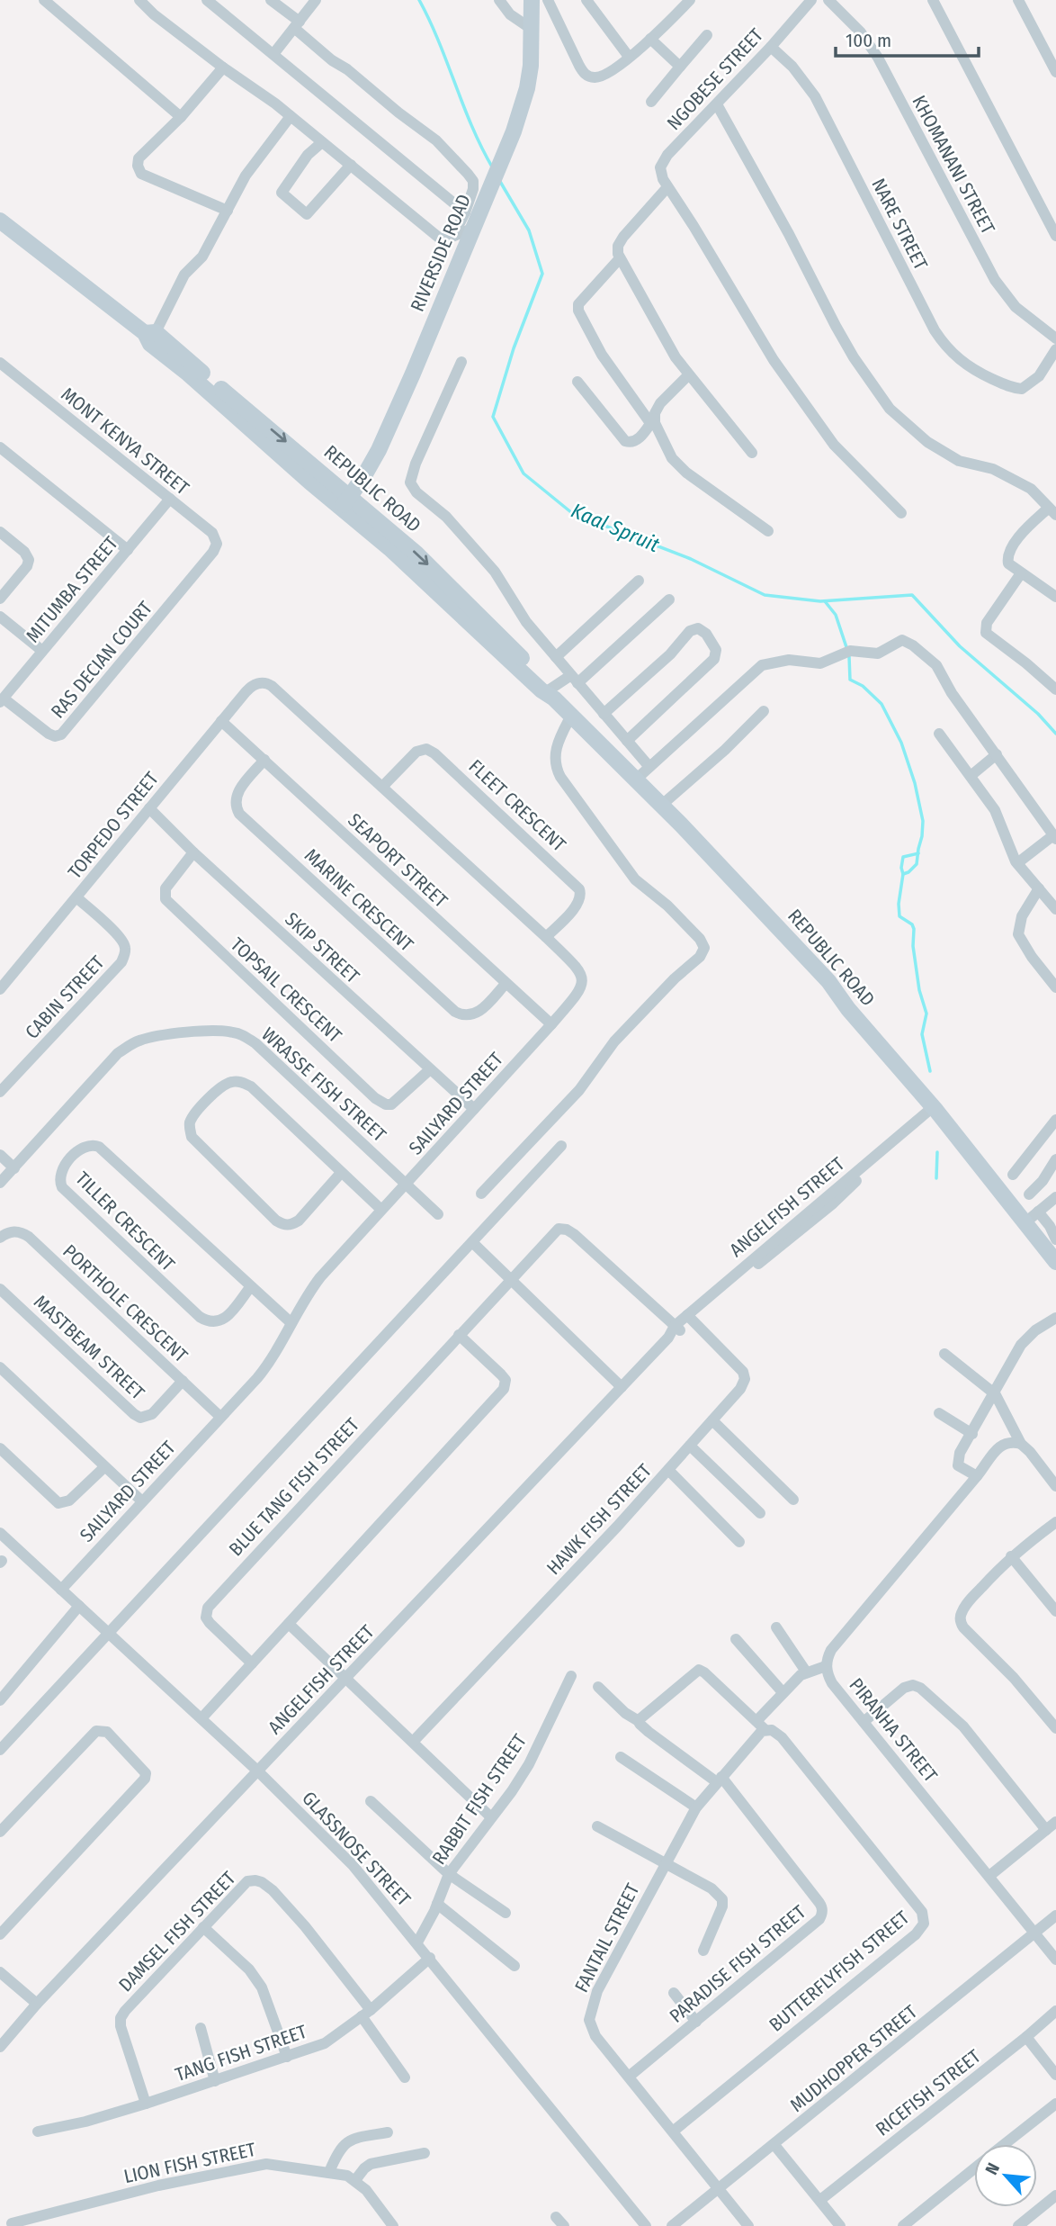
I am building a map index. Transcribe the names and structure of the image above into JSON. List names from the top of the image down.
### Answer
{
  "streets": {
    "street": [
      "NGOBESE STREET",
      "KHOMANANI STREET",
      "NARE STREET",
      "RIVERSIDE ROAD",
      "MONT KENYA STREET",
      "REPUBLIC ROAD",
      "MITUMBA STREET",
      "RAS DECIAN COURT",
      "FLEET CRESCENT",
      "TORPEDO STREET",
      "SEAPORT STREET",
      "MARINE CRESCENT",
      "SKIP STREET",
      "TOPSAIL CRESCENT",
      "CABIN STREET",
      "WRASSE FISH STREET",
      "SAILYARD STREET",
      "ANGELFISH STREET",
      "TILLER CRESCENT",
      "PORTHOLE CRESCENT",
      "MASTBEAM STREET",
      "BLUE TANG FISH STREET",
      "HAWK FISH STREET",
      "PIRANHA STREET",
      "RABBIT FISH STREET",
      "GLASSNOSE STREET",
      "DAMSEL FISH STREET",
      "FANTAIL STREET",
      "PARADISE FISH STREET",
      "BUTTERFLYFISH STREET",
      "TANG FISH STREET",
      "MUDHOPPER STREET",
      "RICEFISH STREET",
      "LION FISH STREET"
    ]
  },
  "crossings": [
    ["NGOBESE STREET", "NARE STREET"],
    ["RIVERSIDE ROAD", "REPUBLIC ROAD"],
    ["MONT KENYA STREET", "MITUMBA STREET"],
    ["MONT KENYA STREET", "RAS DECIAN COURT"],
    ["REPUBLIC ROAD", "ANGELFISH STREET"],
    ["MITUMBA STREET", "RAS DECIAN COURT"],
    ["FLEET CRESCENT", "SAILYARD STREET"],
    ["TORPEDO STREET", "SEAPORT STREET"],
    ["TORPEDO STREET", "SKIP STREET"],
    ["TORPEDO STREET", "CABIN STREET"],
    ["TORPEDO STREET", "SAILYARD STREET"],
    ["SEAPORT STREET", "MARINE CRESCENT"],
    ["SEAPORT STREET", "SAILYARD STREET"],
    ["SKIP STREET", "TOPSAIL CRESCENT"],
    ["SKIP STREET", "SAILYARD STREET"],
    ["WRASSE FISH STREET", "SAILYARD STREET"],
    ["SAILYARD STREET", "TILLER CRESCENT"],
    ["SAILYARD STREET", "PORTHOLE CRESCENT"],
    ["SAILYARD STREET", "GLASSNOSE STREET"],
    ["ANGELFISH STREET", "BLUE TANG FISH STREET"],
    ["ANGELFISH STREET", "HAWK FISH STREET"],
    ["ANGELFISH STREET", "GLASSNOSE STREET"],
    ["PORTHOLE CRESCENT", "MASTBEAM STREET"],
    ["PIRANHA STREET", "MUDHOPPER STREET"],
    ["RABBIT FISH STREET", "GLASSNOSE STREET"],
    ["GLASSNOSE STREET", "TANG FISH STREET"],
    ["DAMSEL FISH STREET", "TANG FISH STREET"],
    ["FANTAIL STREET", "PARADISE FISH STREET"],
    ["FANTAIL STREET", "BUTTERFLYFISH STREET"],
    ["FANTAIL STREET", "MUDHOPPER STREET"]
  ],
  "water": ["Kaal Spruit"],
  "scale_bar": "100 m",
  "north": "top left"
}
